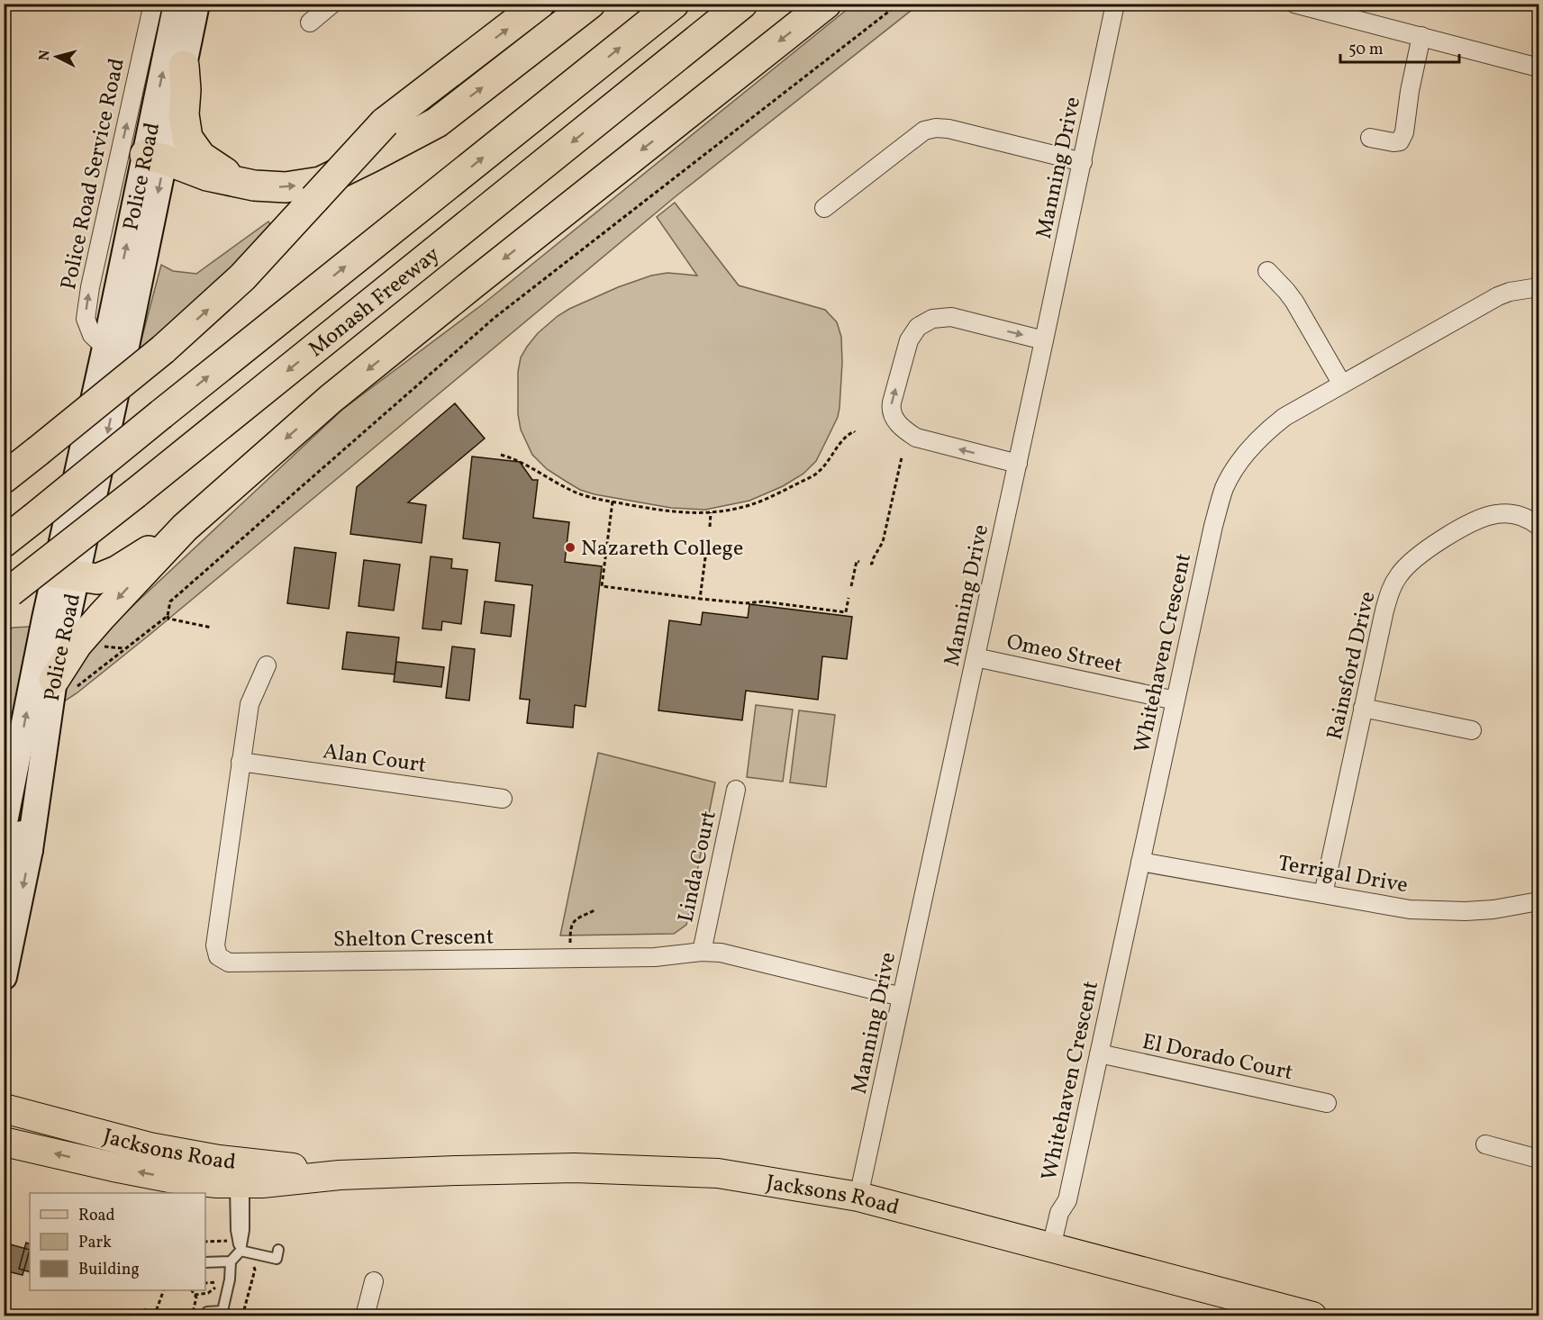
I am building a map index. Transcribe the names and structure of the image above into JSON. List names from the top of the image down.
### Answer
{
  "streets": {
    "highway": ["Monash Freeway"],
    "main road": ["Police Road", "Jacksons Road"],
    "street": [
      "Manning Drive",
      "Police Road Service Road",
      "Omeo Street",
      "Whitehaven Crescent",
      "Rainsford Drive",
      "Alan Court",
      "Linda Court",
      "Terrigal Drive",
      "Shelton Crescent",
      "El Dorado Court"
    ]
  },
  "crossings": [
    ["Manning Drive", "Omeo Street"],
    ["Manning Drive", "Shelton Crescent"],
    ["Manning Drive", "Jacksons Road"],
    ["Police Road Service Road", "Police Road"],
    ["Omeo Street", "Whitehaven Crescent"],
    ["Whitehaven Crescent", "Terrigal Drive"],
    ["Whitehaven Crescent", "El Dorado Court"],
    ["Whitehaven Crescent", "Jacksons Road"],
    ["Rainsford Drive", "Terrigal Drive"],
    ["Alan Court", "Shelton Crescent"],
    ["Linda Court", "Shelton Crescent"]
  ],
  "one_way": ["Police Road Service Road"],
  "places": ["Nazareth College"],
  "legend": ["Road", "Park", "Building"],
  "scale_bar": "50 m",
  "north": "left"
}
